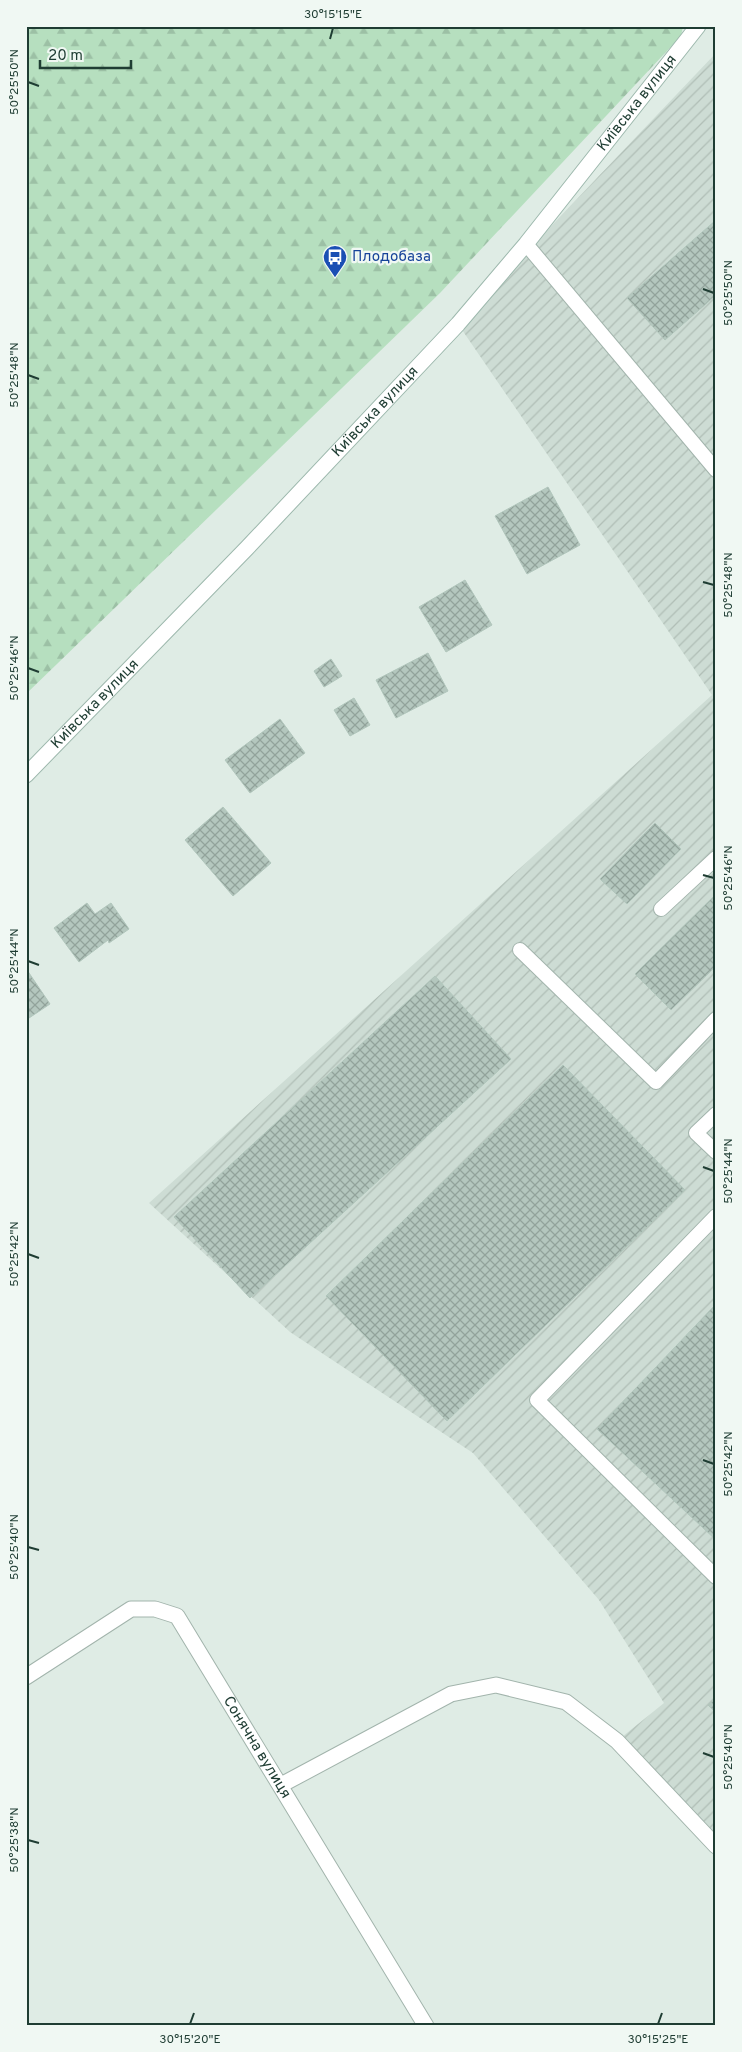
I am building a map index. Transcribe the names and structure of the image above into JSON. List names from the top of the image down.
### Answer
{
  "streets": {
    "street": ["Київська вулиця", "Сонячна вулиця"]
  },
  "places": {
    "bus stop": ["Плодобаза"]
  },
  "scale_bar": "20 m",
  "coordinates": [
    "30°15'15\"E",
    "50°25'50\"N",
    "50°25'48\"N",
    "50°25'46\"N",
    "50°25'44\"N",
    "50°25'42\"N",
    "50°25'40\"N",
    "50°25'38\"N",
    "30°15'20\"E",
    "30°15'25\"E"
  ]
}
